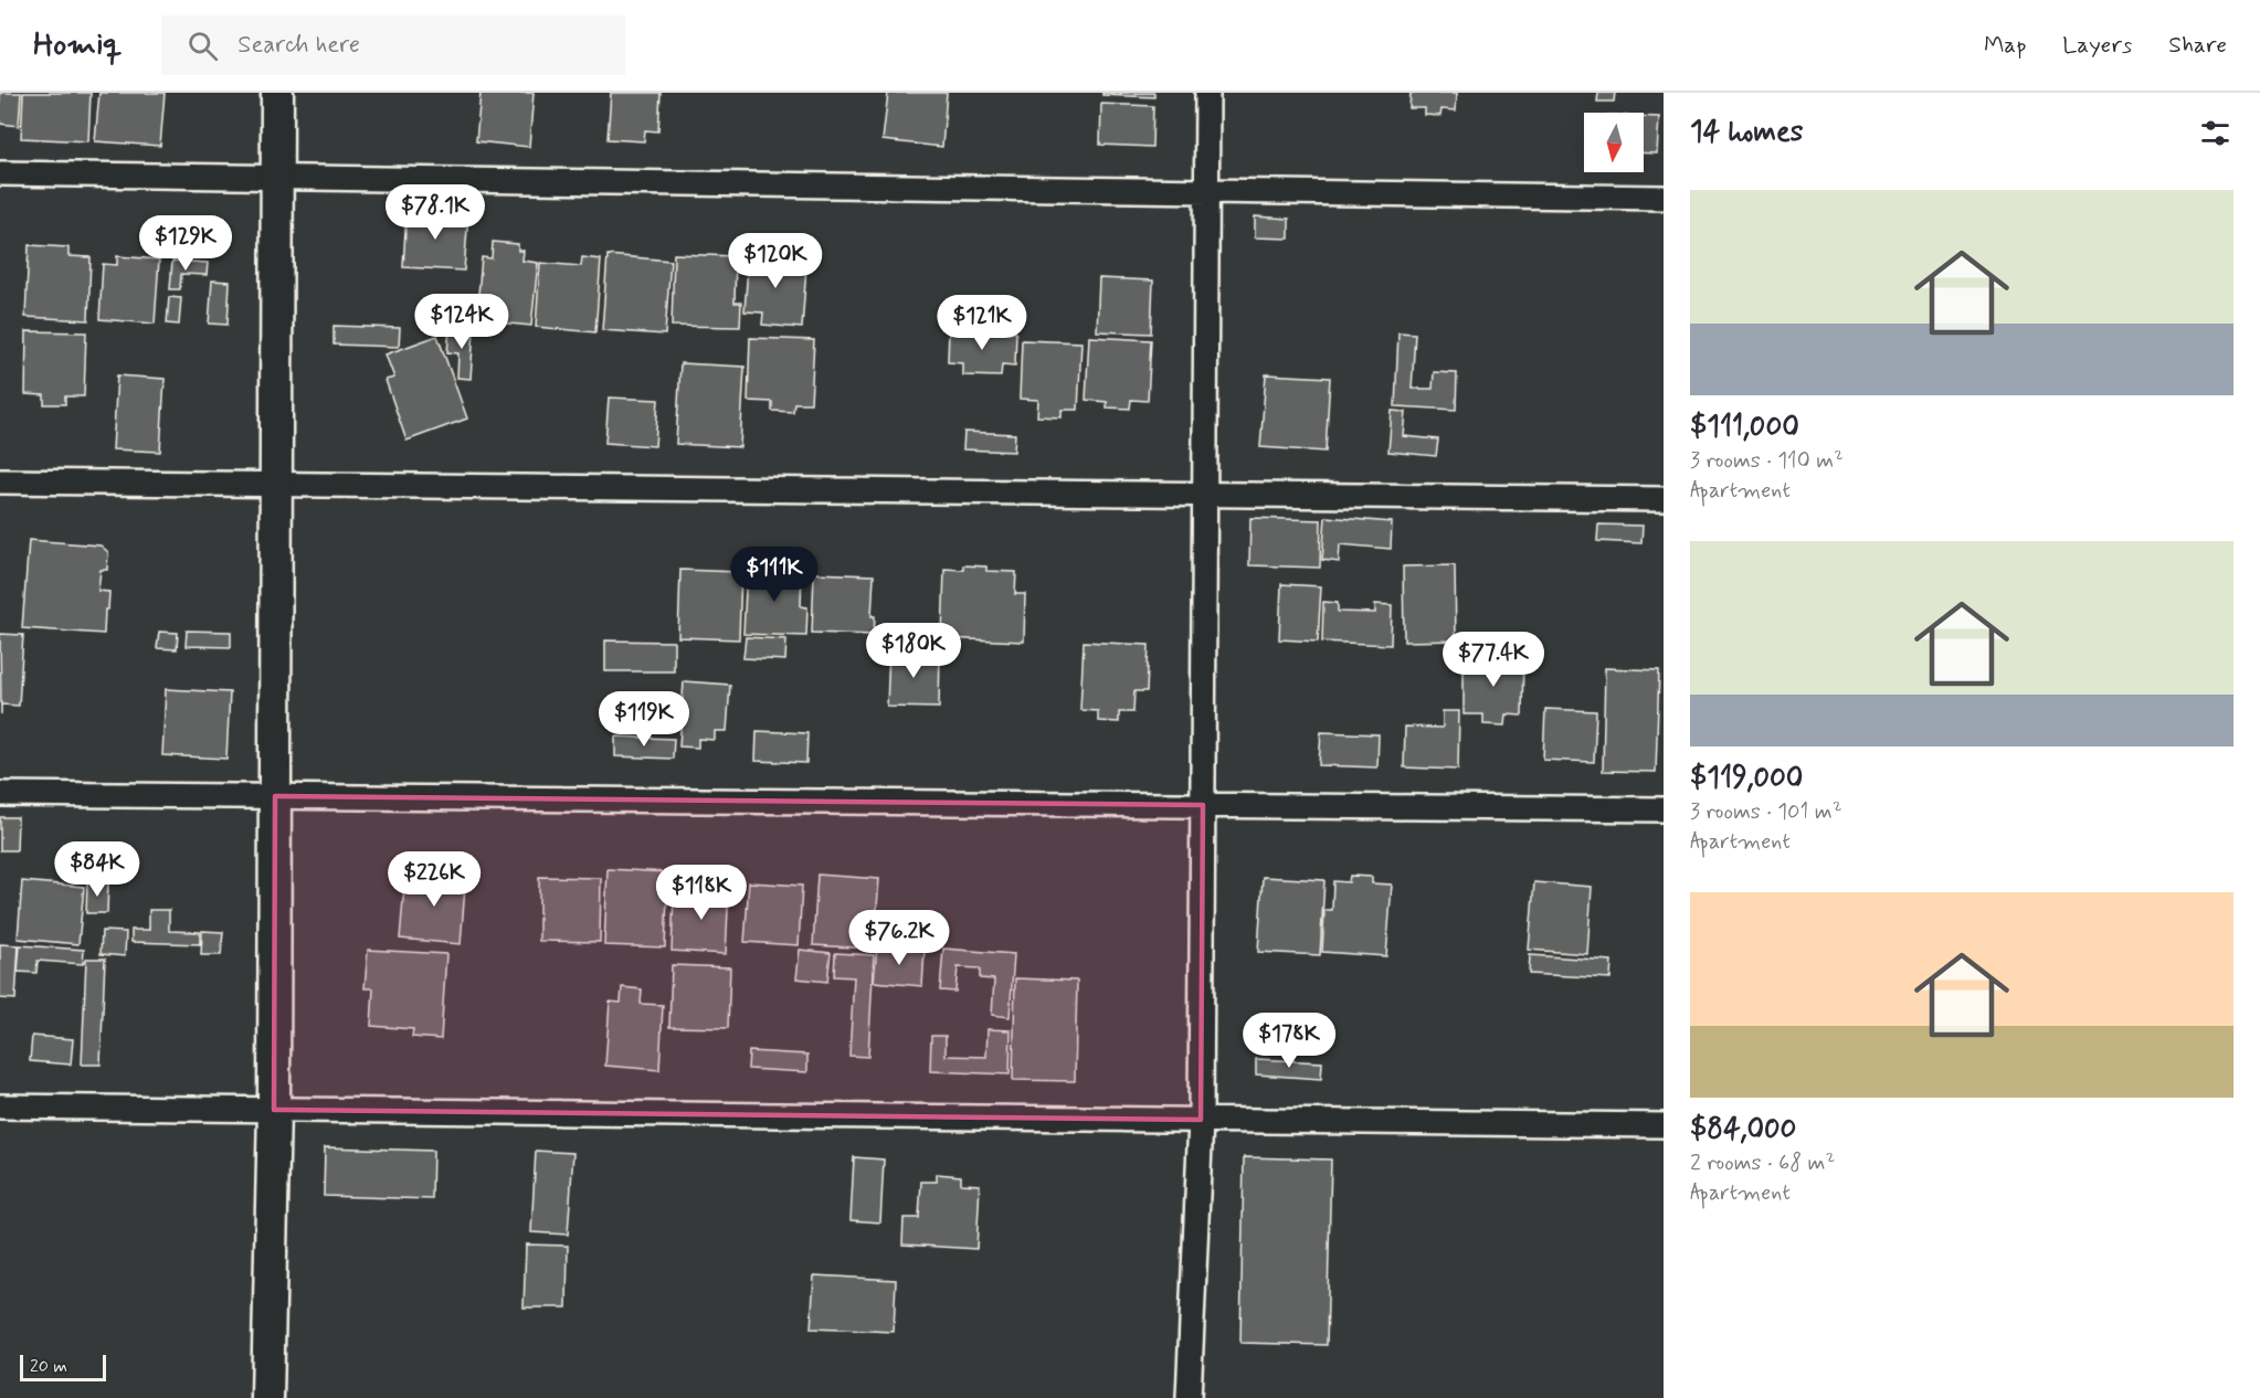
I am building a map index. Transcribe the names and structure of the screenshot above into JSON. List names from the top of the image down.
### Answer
{
  "scale_bar": "20 m",
  "north": "bottom",
  "page": {
    "header": "Homiq",
    "search": "Search here",
    "nav": ["Map", "Layers", "Share"],
    "heading": "14 homes",
    "list": [
      {
        "name": "$111,000",
        "note": "3 rooms · 110 m² · Apartment"
      },
      {
        "name": "$119,000",
        "note": "3 rooms · 101 m² · Apartment"
      },
      {
        "name": "$84,000",
        "note": "2 rooms · 68 m² · Apartment"
      }
    ],
    "price": [
      "$78.1K",
      "$129K",
      "$120K",
      "$124K",
      "$121K",
      "$111K",
      "$180K",
      "$77.4K",
      "$119K",
      "$84K",
      "$226K",
      "$118K",
      "$76.2K",
      "$178K"
    ],
    "scale": "20 m"
  }
}
